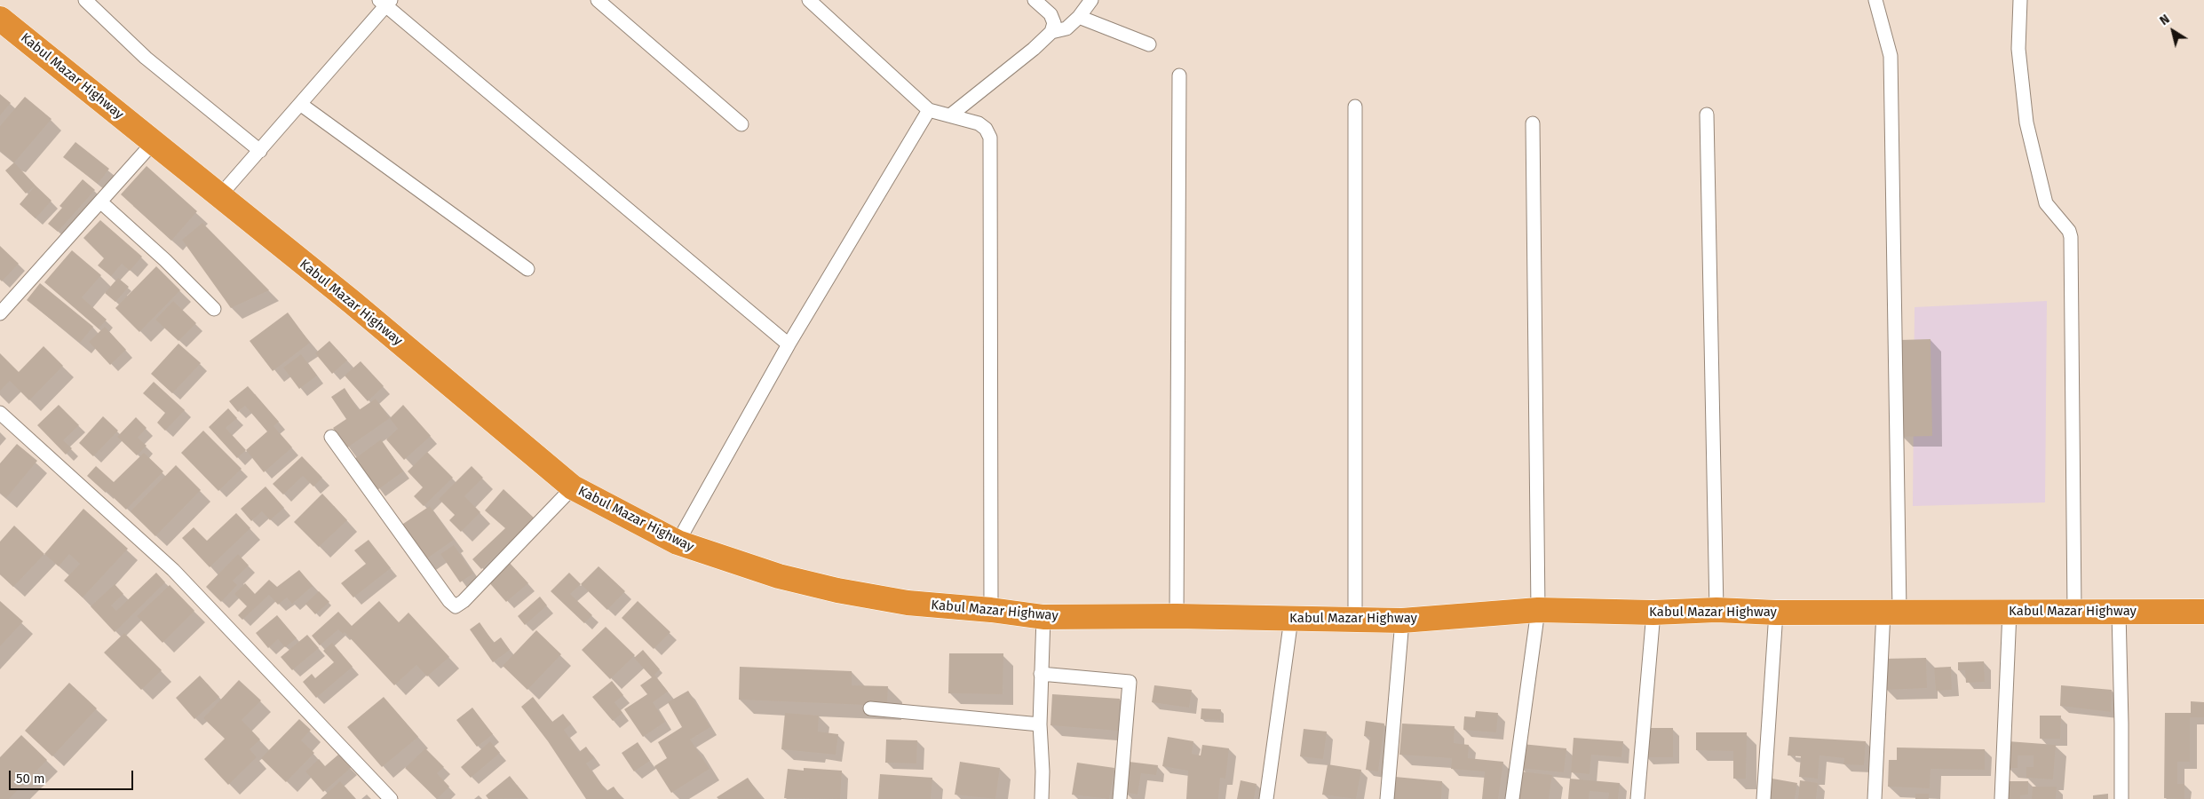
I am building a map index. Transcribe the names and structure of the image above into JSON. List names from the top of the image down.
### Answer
{
  "streets": {
    "highway": ["Kabul Mazar Highway"]
  },
  "scale_bar": "50 m",
  "north": "top left"
}
